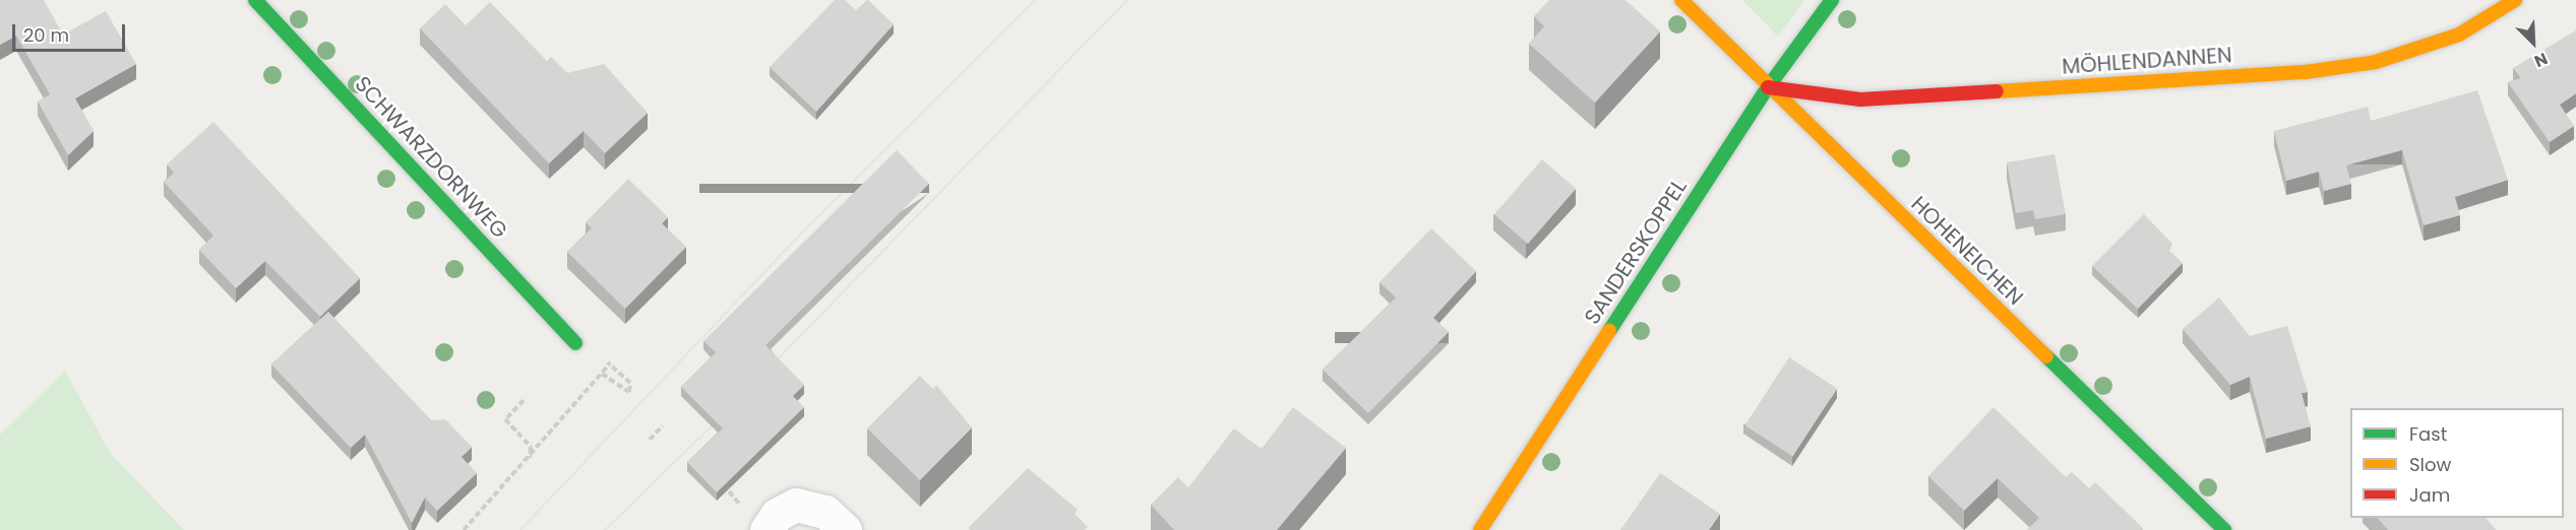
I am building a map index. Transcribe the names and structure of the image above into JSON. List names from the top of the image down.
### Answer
{
  "streets": {
    "street": [
      "MÖHLENDANNEN",
      "SCHWARZDORNWEG",
      "HOHENEICHEN",
      "SANDERSKOPPEL"
    ]
  },
  "crossings": [
    ["MÖHLENDANNEN", "HOHENEICHEN"],
    ["MÖHLENDANNEN", "SANDERSKOPPEL"],
    ["HOHENEICHEN", "SANDERSKOPPEL"]
  ],
  "legend": ["Fast", "Slow", "Jam"],
  "scale_bar": "20 m",
  "north": "bottom right"
}
